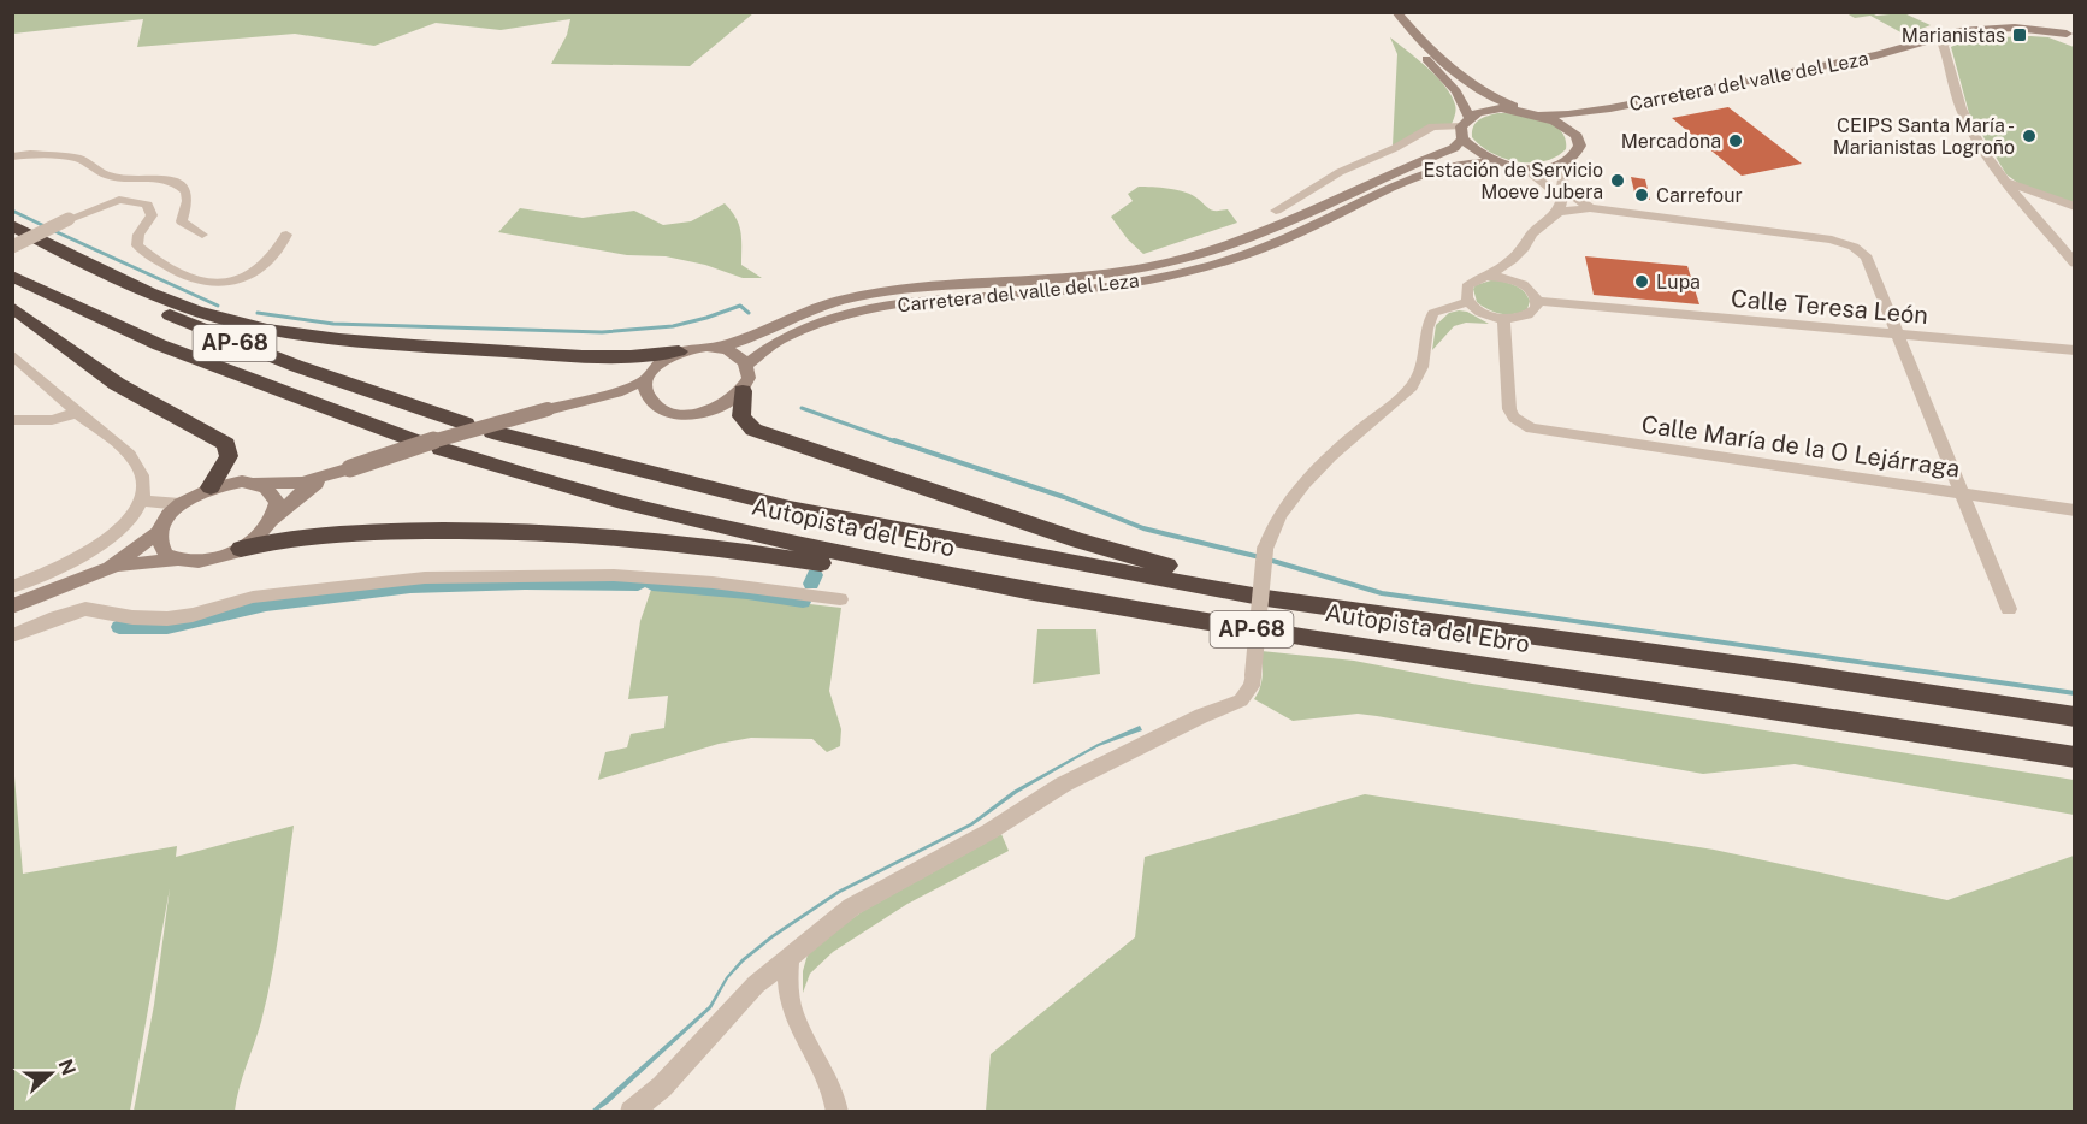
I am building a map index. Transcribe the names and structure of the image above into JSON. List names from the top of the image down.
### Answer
{
  "streets": {
    "highway": ["AP-68", "Autopista del Ebro"],
    "main road": ["Carretera del valle del Leza"],
    "street": ["Calle Teresa León", "Calle María de la O Lejárraga"]
  },
  "places": {
    "transit": ["Marianistas"],
    "other": [
      "CEIPS Santa María - Marianistas Logroño",
      "Mercadona",
      "Estación de Servicio Moeve Jubera",
      "Carrefour",
      "Lupa"
    ]
  },
  "north": "right"
}
